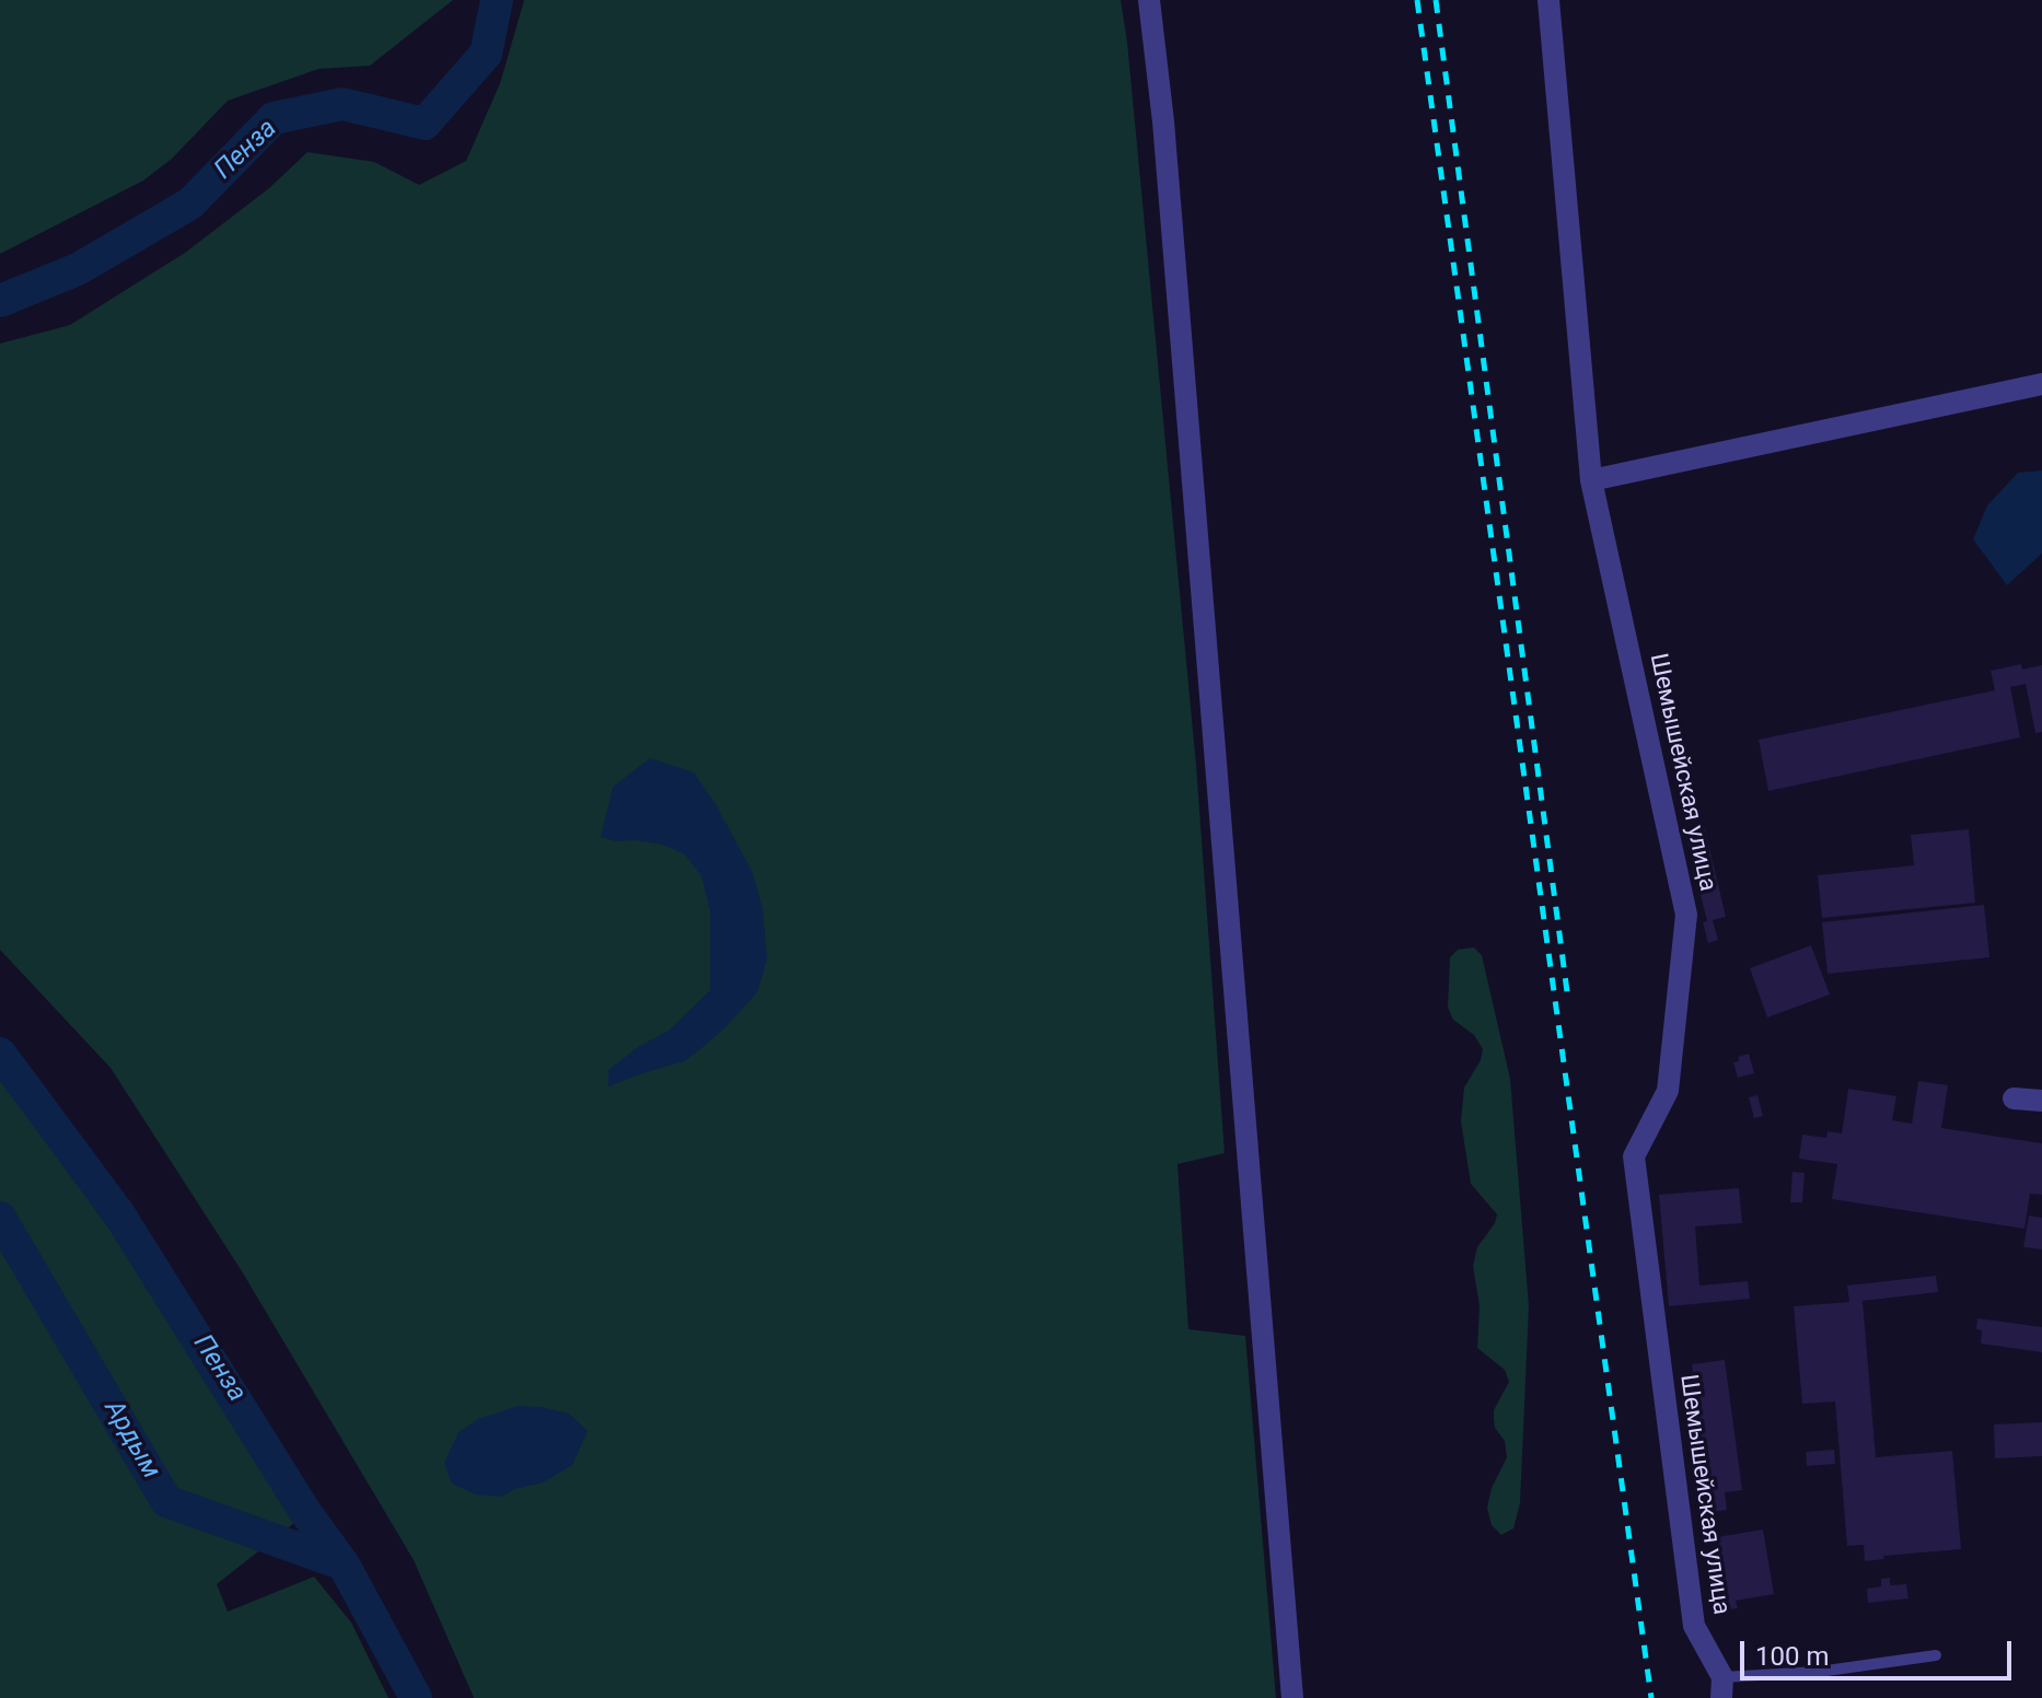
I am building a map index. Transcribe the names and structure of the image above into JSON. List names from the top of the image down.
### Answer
{
  "streets": {
    "street": ["Шемышейская улица"]
  },
  "water": ["Пенза", "Ардым"],
  "scale_bar": "100 m"
}
